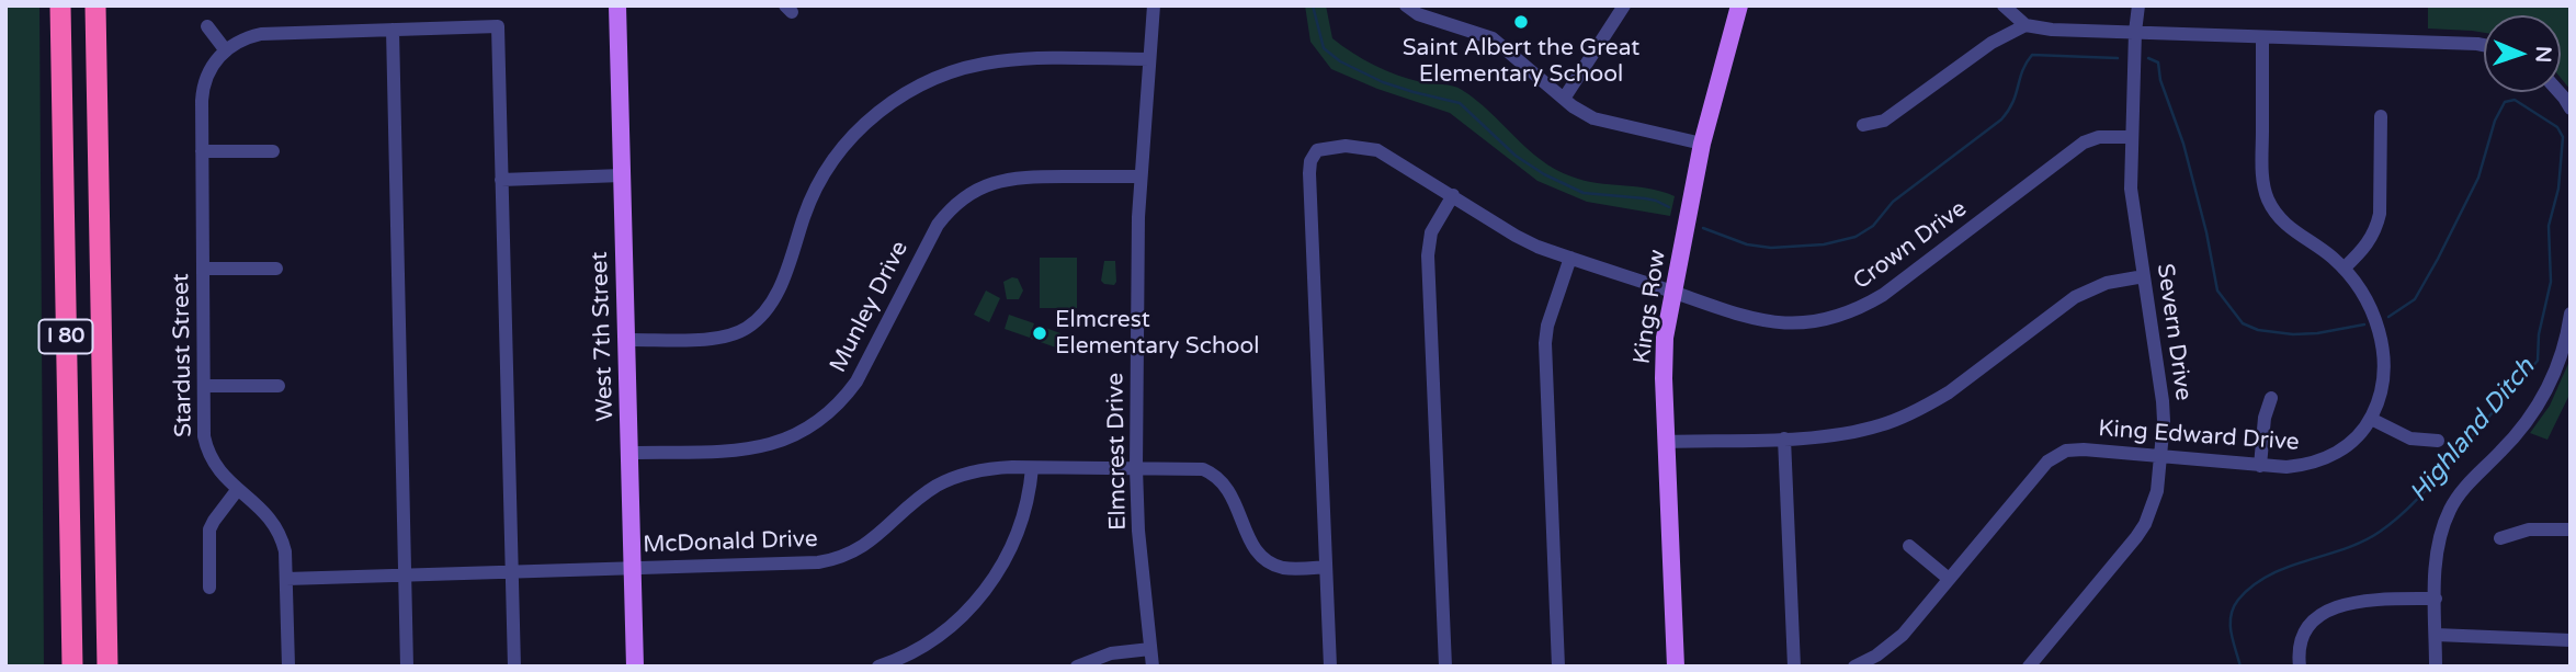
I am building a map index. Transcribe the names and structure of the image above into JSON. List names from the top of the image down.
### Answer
{
  "streets": {
    "highway": ["I 80"],
    "main road": ["Kings Row", "West 7th Street"],
    "street": [
      "Crown Drive",
      "Munley Drive",
      "Severn Drive",
      "Stardust Street",
      "King Edward Drive",
      "Elmcrest Drive",
      "McDonald Drive"
    ]
  },
  "crossings": [
    ["Crown Drive", "Kings Row"],
    ["Crown Drive", "Severn Drive"],
    ["Crown Drive", "McDonald Drive"],
    ["Munley Drive", "West 7th Street"],
    ["Munley Drive", "Elmcrest Drive"],
    ["Severn Drive", "King Edward Drive"],
    ["West 7th Street", "McDonald Drive"],
    ["Stardust Street", "McDonald Drive"],
    ["Elmcrest Drive", "McDonald Drive"]
  ],
  "water": ["Highland Ditch"],
  "places": ["Saint Albert the Great Elementary School", "Elmcrest Elementary School"],
  "north": "right"
}
